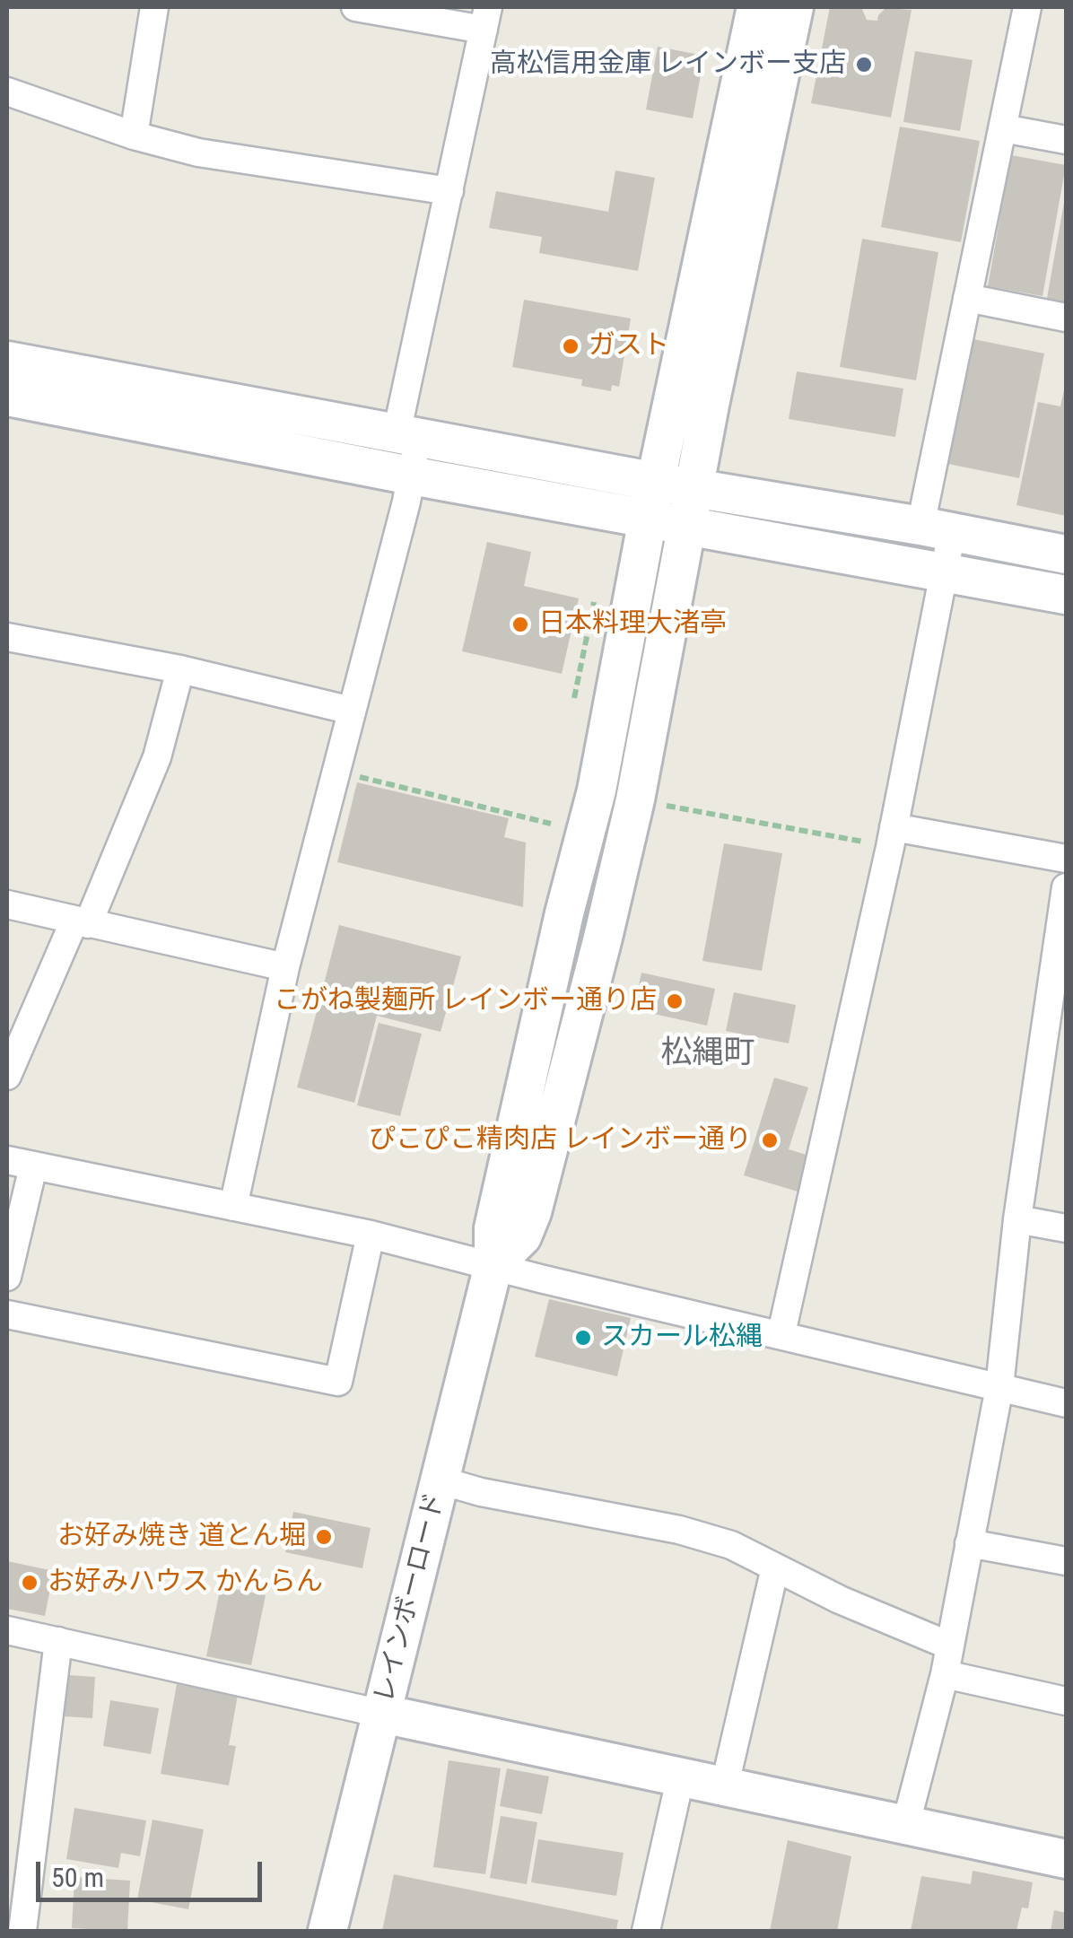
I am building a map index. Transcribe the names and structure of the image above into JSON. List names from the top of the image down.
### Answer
{
  "streets": {
    "street": ["レインボーロード"]
  },
  "districts": ["松縄町"],
  "places": [
    "高松信用金庫 レインボー支店",
    "ガスト",
    "日本料理大渚亭",
    "こがね製麺所 レインボー通り店",
    "ぴこぴこ精肉店 レインボー通り",
    "スカール松縄",
    "お好み焼き 道とん堀",
    "お好みハウス かんらん"
  ],
  "scale_bar": "50 m"
}
